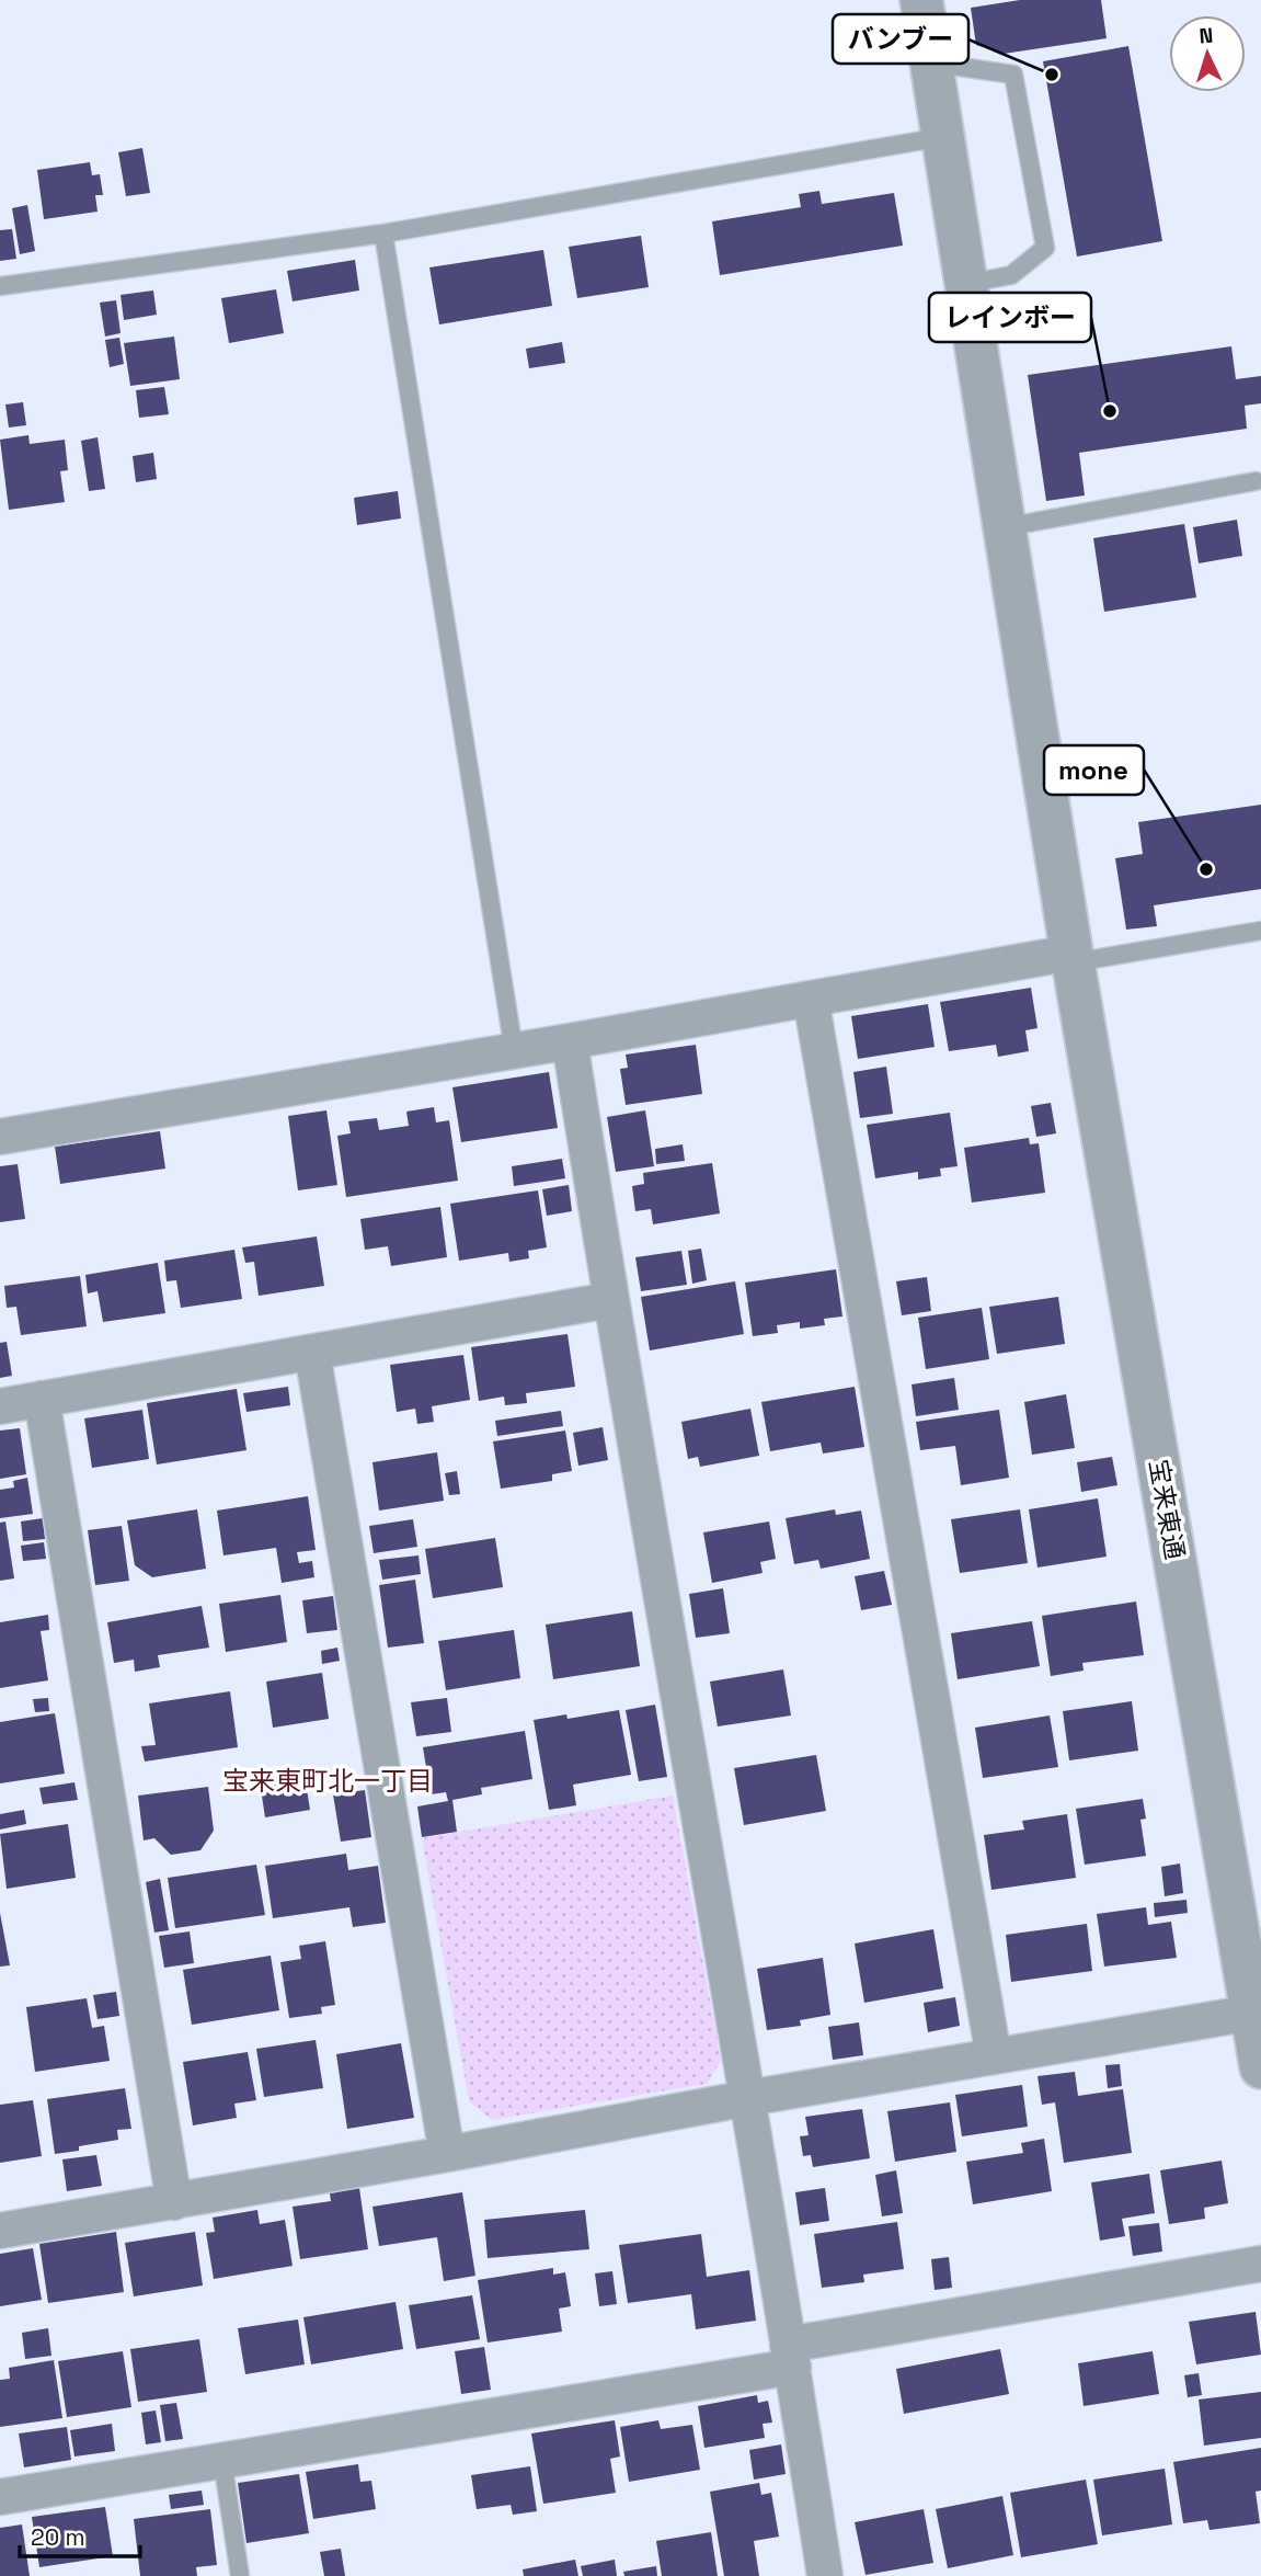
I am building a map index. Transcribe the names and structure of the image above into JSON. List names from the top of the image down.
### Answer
{
  "streets": {
    "street": ["宝来東通"]
  },
  "districts": ["宝来東町北一丁目"],
  "places": ["バンブー", "レインボー", "mone"],
  "scale_bar": "20 m",
  "north": "top"
}
